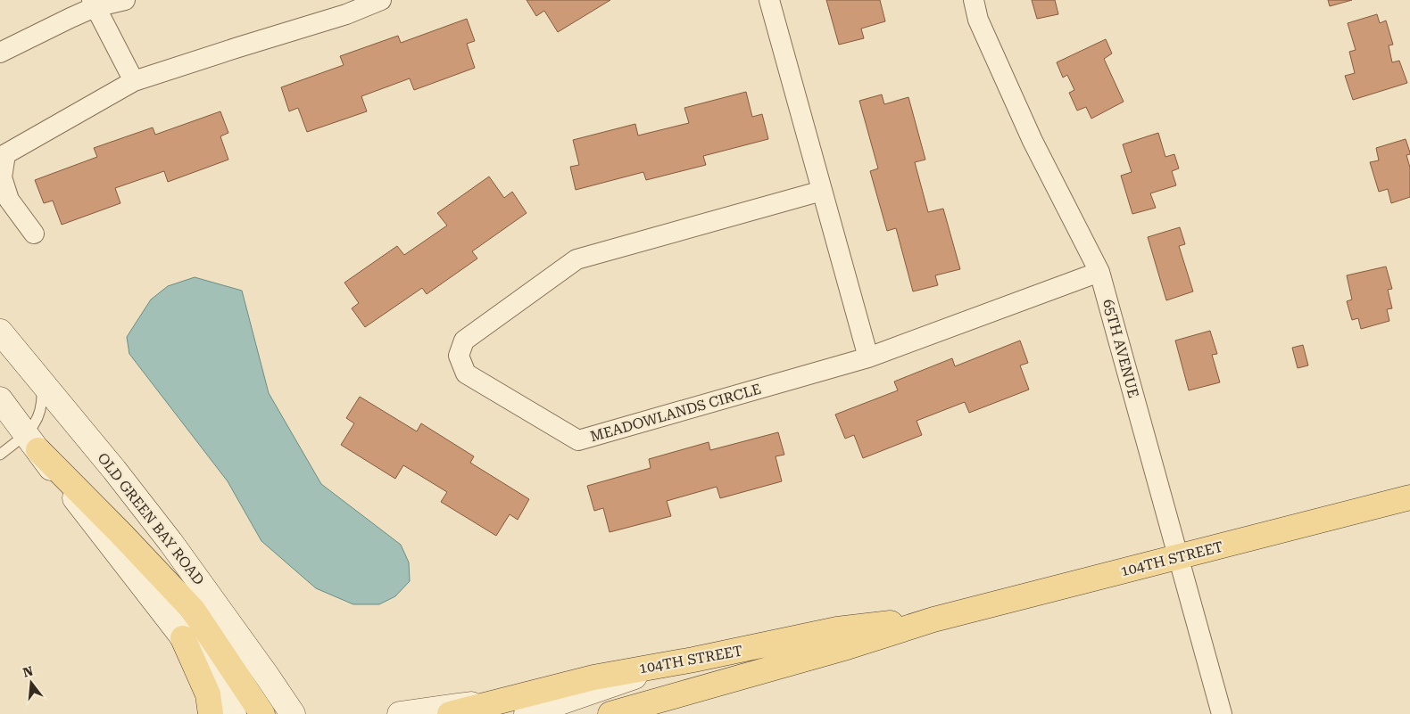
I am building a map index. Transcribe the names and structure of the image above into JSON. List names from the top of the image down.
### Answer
{
  "streets": {
    "main road": ["104TH STREET"],
    "street": ["65TH AVENUE", "MEADOWLANDS CIRCLE", "OLD GREEN BAY ROAD"]
  },
  "crossings": [
    ["65TH AVENUE", "MEADOWLANDS CIRCLE"],
    ["65TH AVENUE", "104TH STREET"]
  ],
  "north": "top"
}
